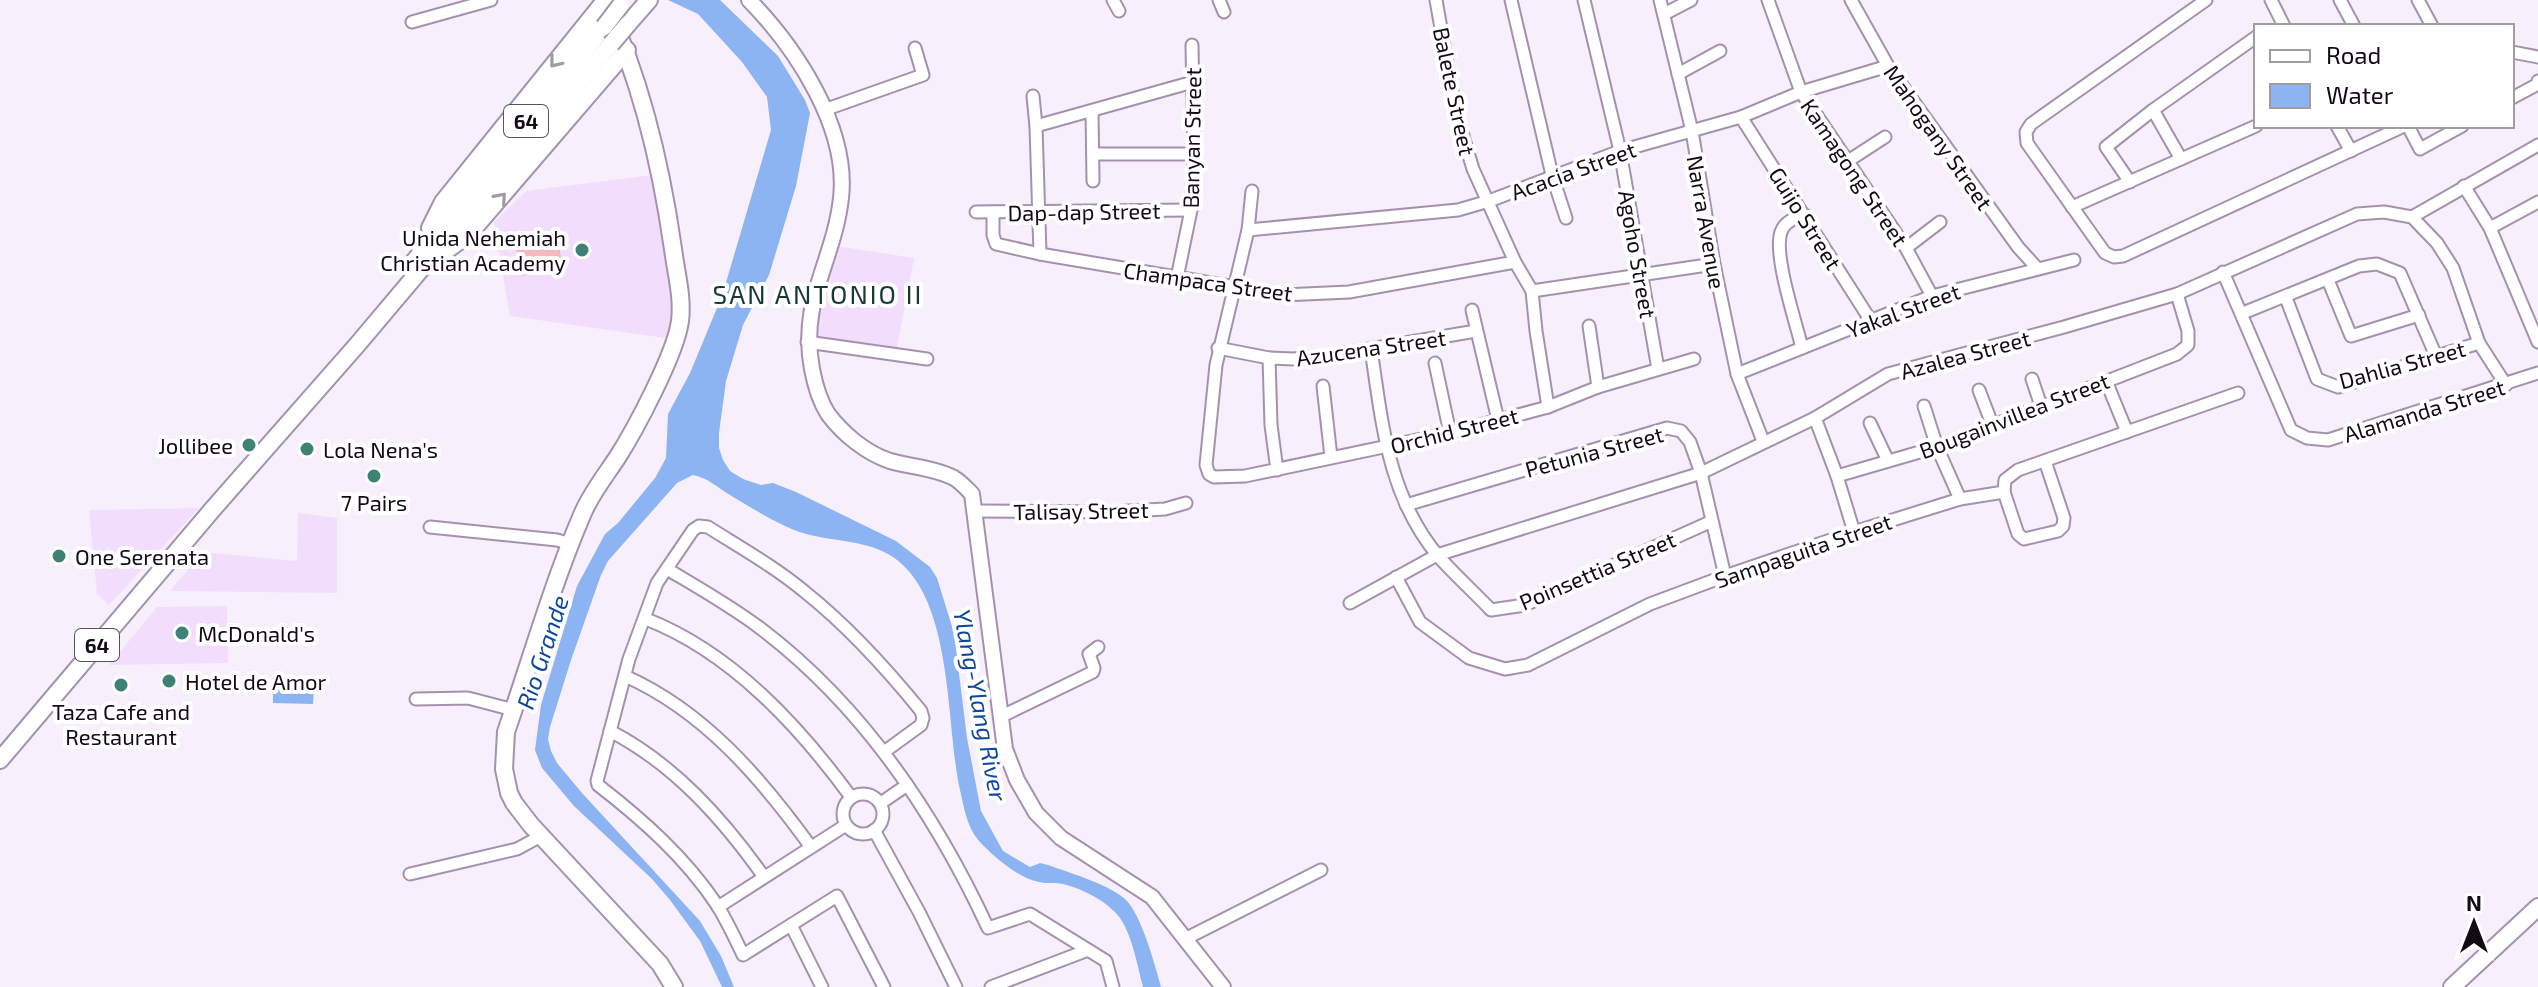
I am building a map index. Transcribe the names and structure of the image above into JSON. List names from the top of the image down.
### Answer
{
  "streets": {
    "main road": ["64"],
    "street": [
      "Balete Street",
      "Mahogany Street",
      "Banyan Street",
      "Acacia Street",
      "Kamagong Street",
      "Dap-dap Street",
      "Guijo Street",
      "Narra Avenue",
      "Agoho Street",
      "Champaca Street",
      "Yakal Street",
      "Azucena Street",
      "Azalea Street",
      "Dahlia Street",
      "Alamanda Street",
      "Bougainvillea Street",
      "Orchid Street",
      "Petunia Street",
      "Talisay Street",
      "Sampaguita Street",
      "Poinsettia Street"
    ]
  },
  "crossings": [
    ["Balete Street", "Acacia Street"],
    ["Balete Street", "Champaca Street"],
    ["Balete Street", "Orchid Street"],
    ["Mahogany Street", "Acacia Street"],
    ["Mahogany Street", "Yakal Street"],
    ["Banyan Street", "Dap-dap Street"],
    ["Banyan Street", "Champaca Street"],
    ["Acacia Street", "Kamagong Street"],
    ["Acacia Street", "Guijo Street"],
    ["Acacia Street", "Narra Avenue"],
    ["Acacia Street", "Agoho Street"],
    ["Kamagong Street", "Yakal Street"],
    ["Dap-dap Street", "Champaca Street"],
    ["Guijo Street", "Yakal Street"],
    ["Narra Avenue", "Yakal Street"],
    ["Narra Avenue", "Azalea Street"],
    ["Agoho Street", "Orchid Street"],
    ["Azucena Street", "Orchid Street"],
    ["Azucena Street", "Poinsettia Street"],
    ["Azalea Street", "Alamanda Street"],
    ["Azalea Street", "Bougainvillea Street"],
    ["Azalea Street", "Petunia Street"],
    ["Azalea Street", "Sampaguita Street"],
    ["Azalea Street", "Poinsettia Street"],
    ["Orchid Street", "Poinsettia Street"],
    ["Petunia Street", "Sampaguita Street"],
    ["Petunia Street", "Poinsettia Street"]
  ],
  "districts": ["SAN ANTONIO II"],
  "water": ["Rio Grande", "Ylang-Ylang River"],
  "places": [
    "Unida Nehemiah Christian Academy",
    "Jollibee",
    "Lola Nena's",
    "7 Pairs",
    "One Serenata",
    "McDonald's",
    "Hotel de Amor",
    "Taza Cafe and Restaurant"
  ],
  "legend": ["Road", "Water"],
  "north": "top"
}
